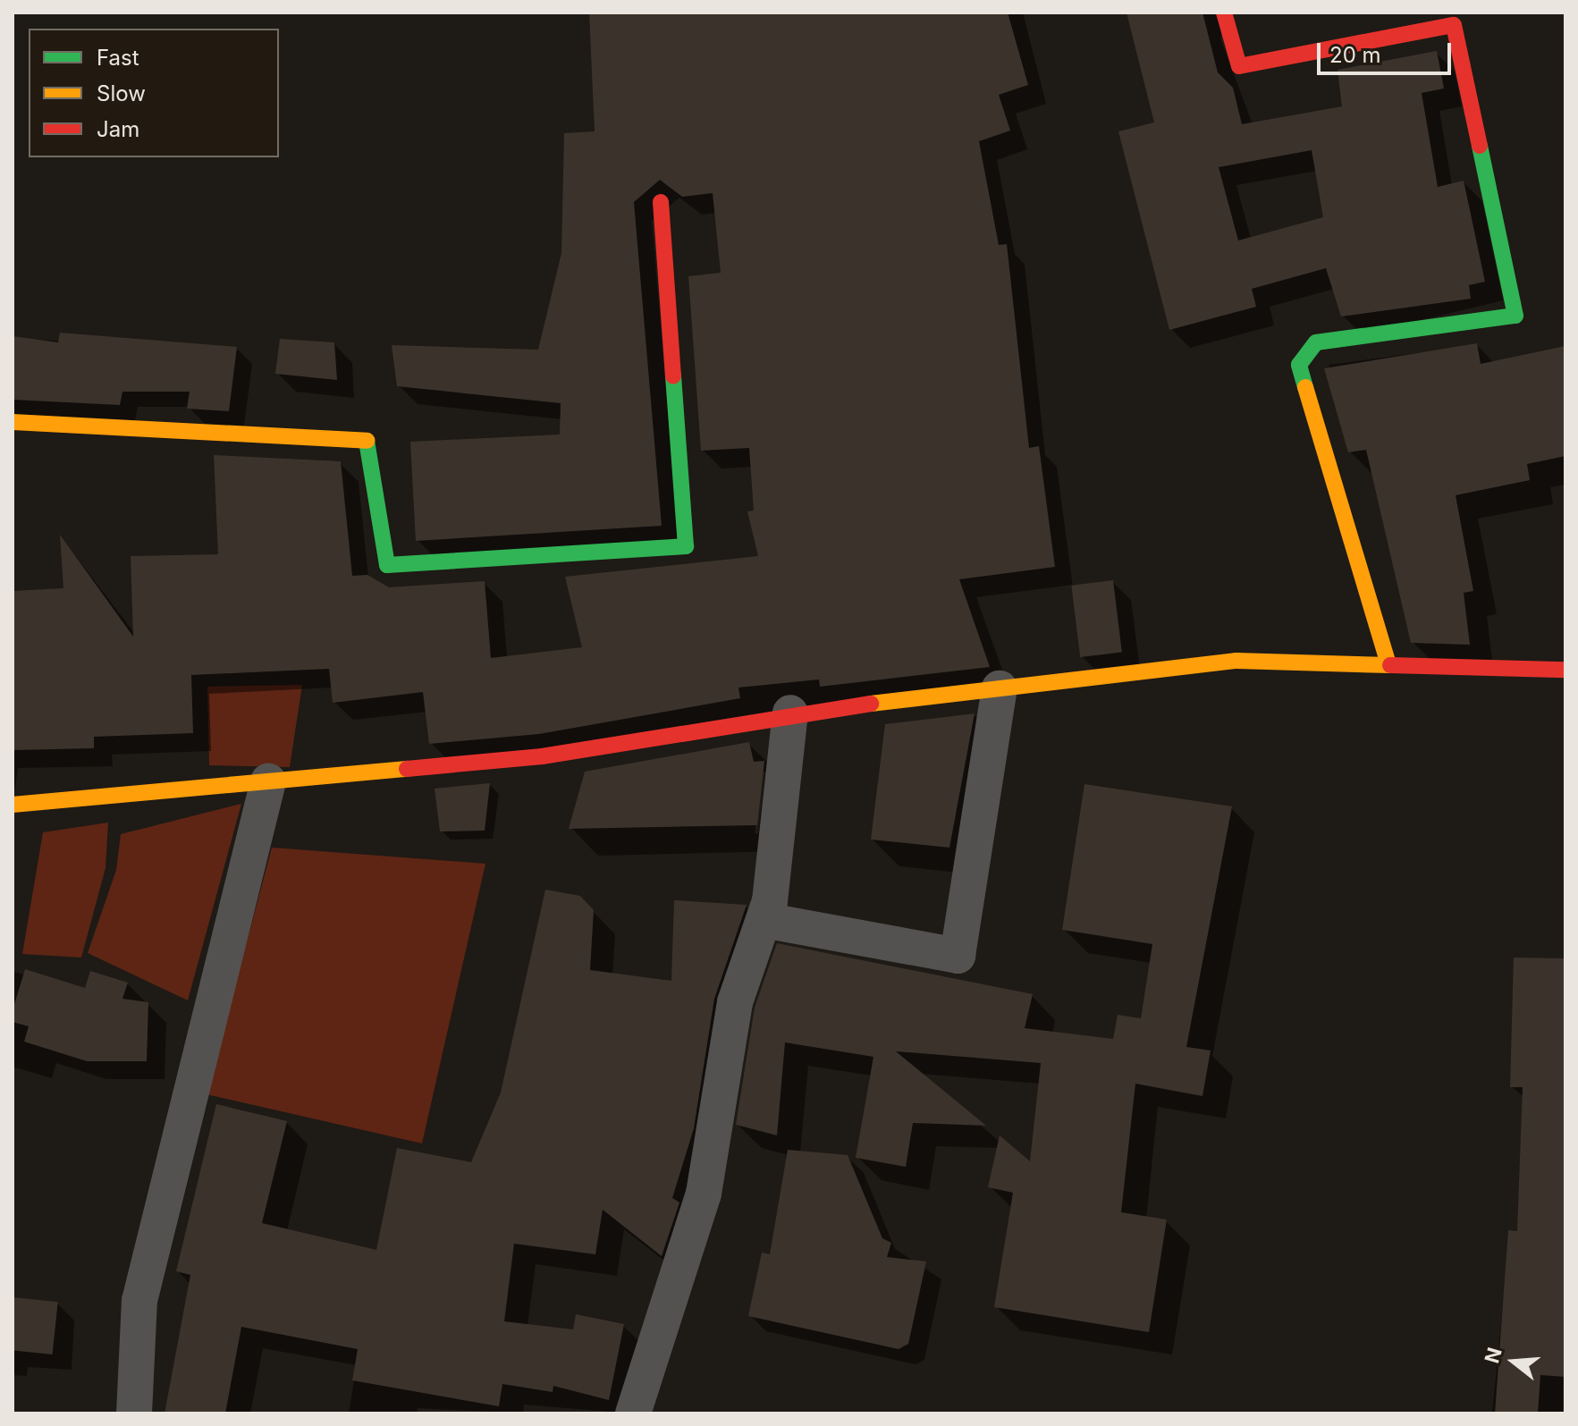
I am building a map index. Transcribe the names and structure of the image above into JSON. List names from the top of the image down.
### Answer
{
  "legend": ["Fast", "Slow", "Jam"],
  "scale_bar": "20 m",
  "north": "left"
}
